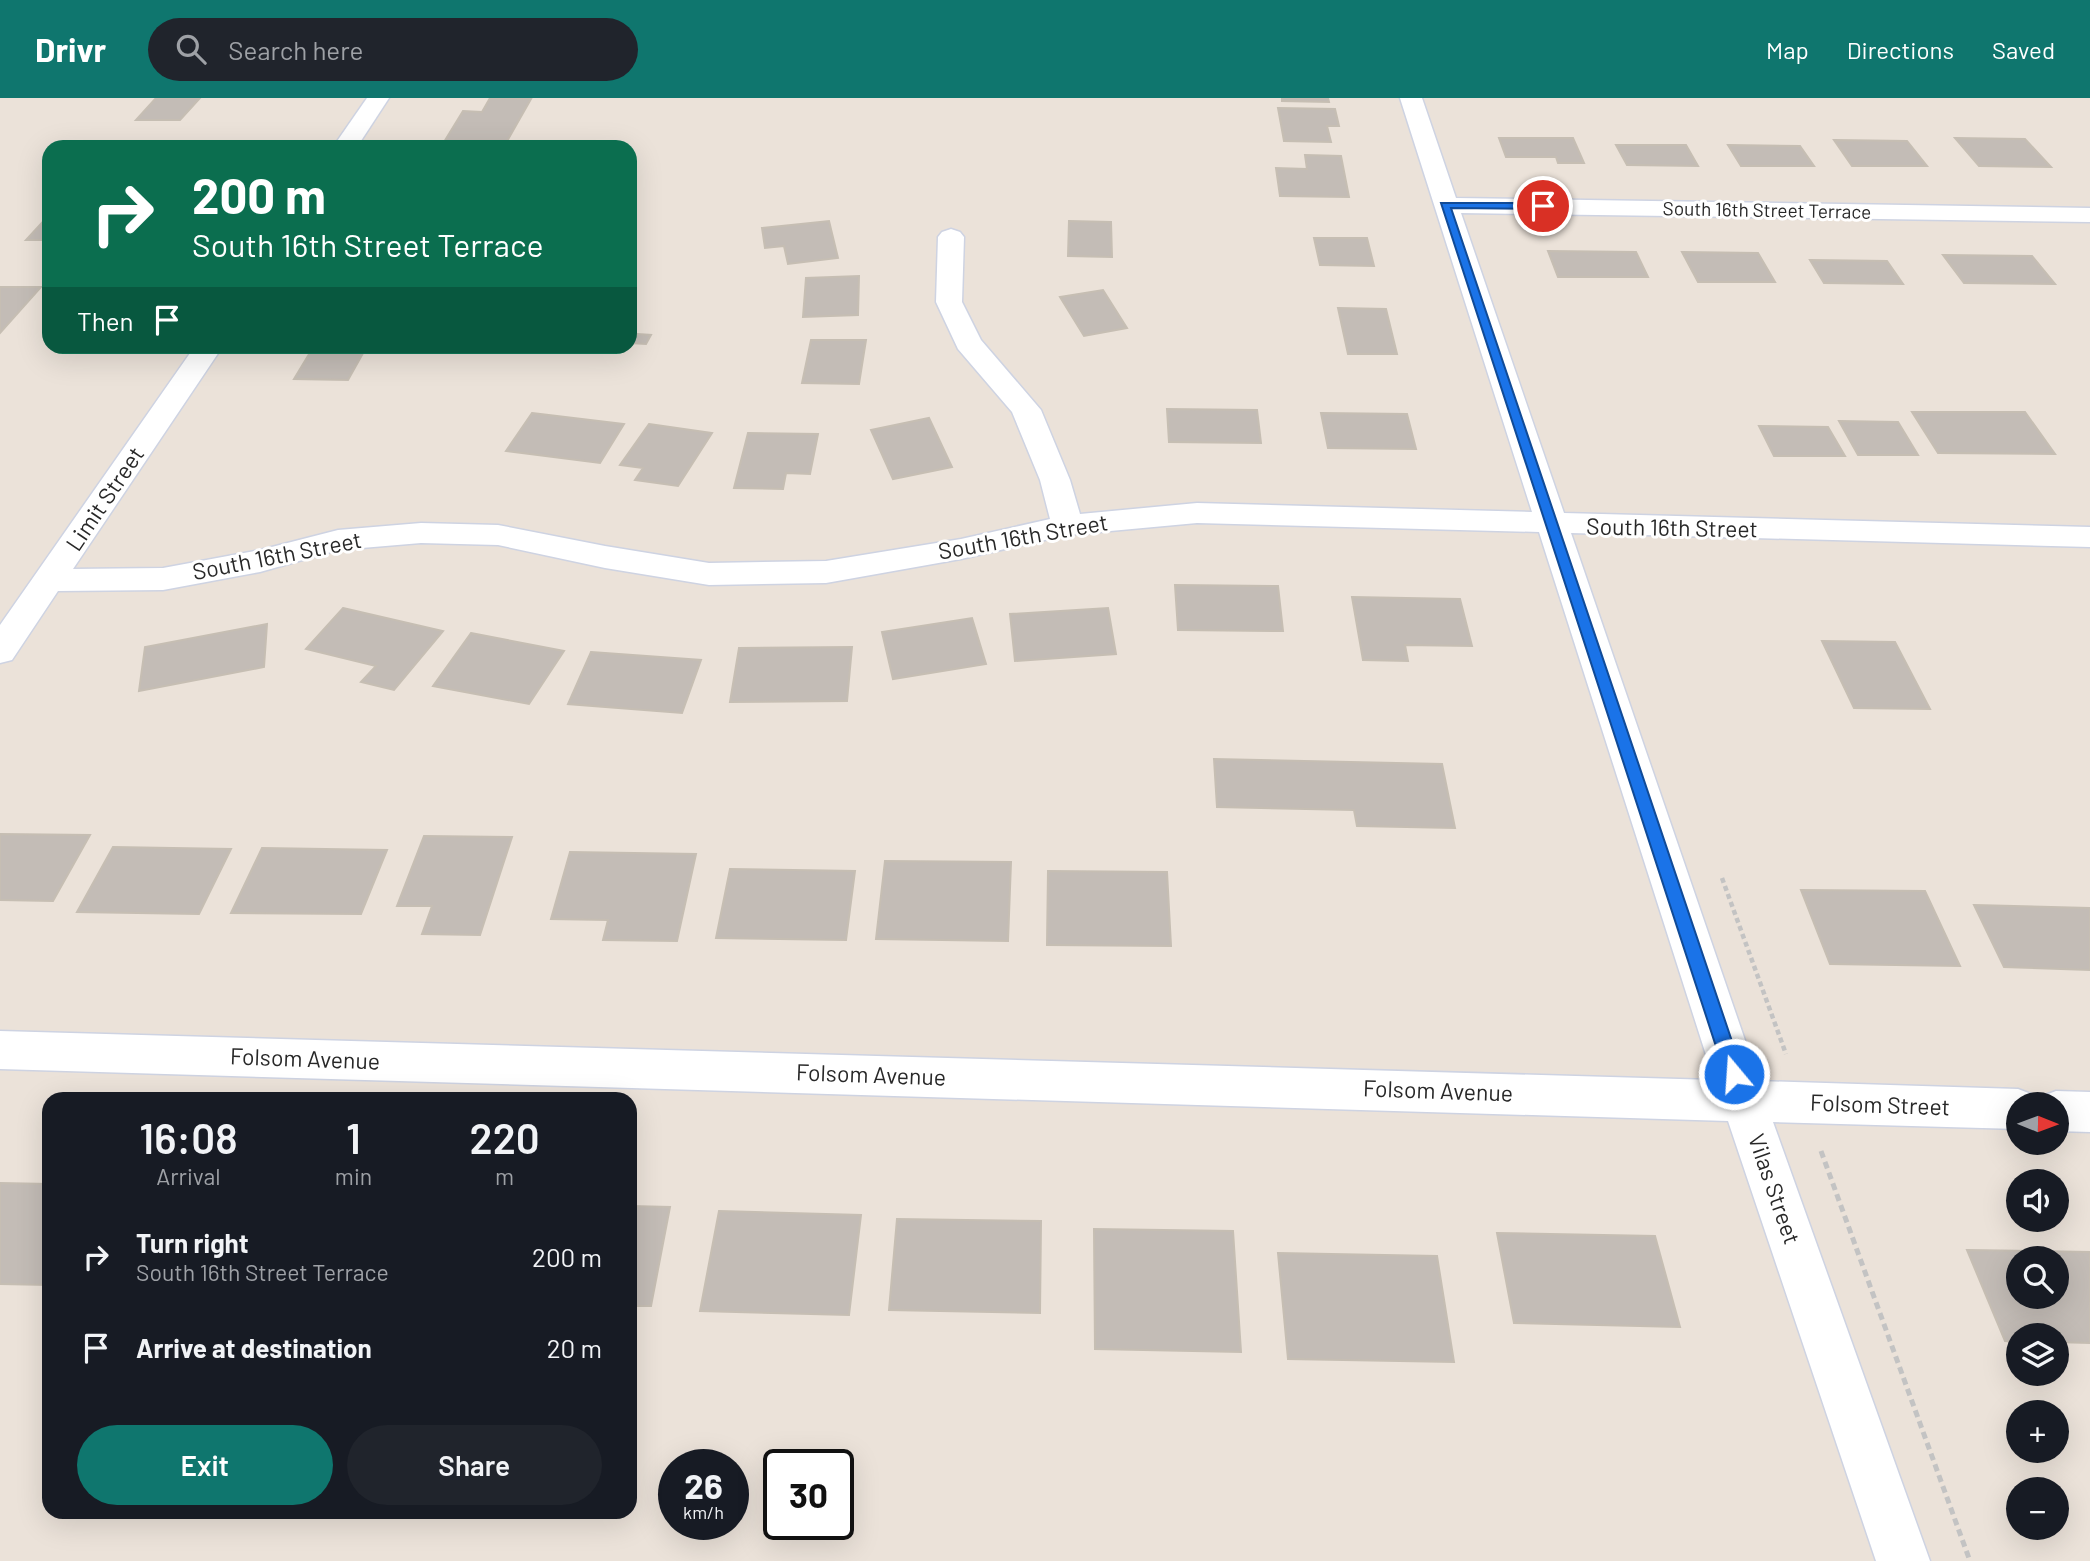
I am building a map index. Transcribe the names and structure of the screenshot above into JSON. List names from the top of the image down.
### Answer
{
  "streets": {
    "street": [
      "South 16th Street Terrace",
      "Limit Street",
      "South 16th Street",
      "Folsom Avenue",
      "Folsom Street",
      "Vilas Street"
    ]
  },
  "crossings": [
    ["South 16th Street Terrace", "Vilas Street"],
    ["Limit Street", "South 16th Street"],
    ["South 16th Street", "Vilas Street"],
    ["Folsom Avenue", "Folsom Street"],
    ["Folsom Avenue", "Vilas Street"],
    ["Folsom Street", "Vilas Street"]
  ],
  "north": "right",
  "page": {
    "header": "Drivr",
    "search": "Search here",
    "nav": ["Map", "Directions", "Saved"],
    "turn": ["200 m", "South 16th Street Terrace"],
    "then": "Then",
    "map_buttons": ["+", "−"],
    "eta": [
      "16:08",
      "Arrival",
      "1",
      "min",
      "220",
      "m"
    ],
    "list": [
      {
        "name": "Turn right",
        "note": "South 16th Street Terrace",
        "value": "200 m"
      },
      {
        "name": "Arrive at destination",
        "value": "20 m"
      }
    ],
    "buttons": ["Exit", "Share"],
    "speed": "26 km/h",
    "limit": "30"
  }
}
